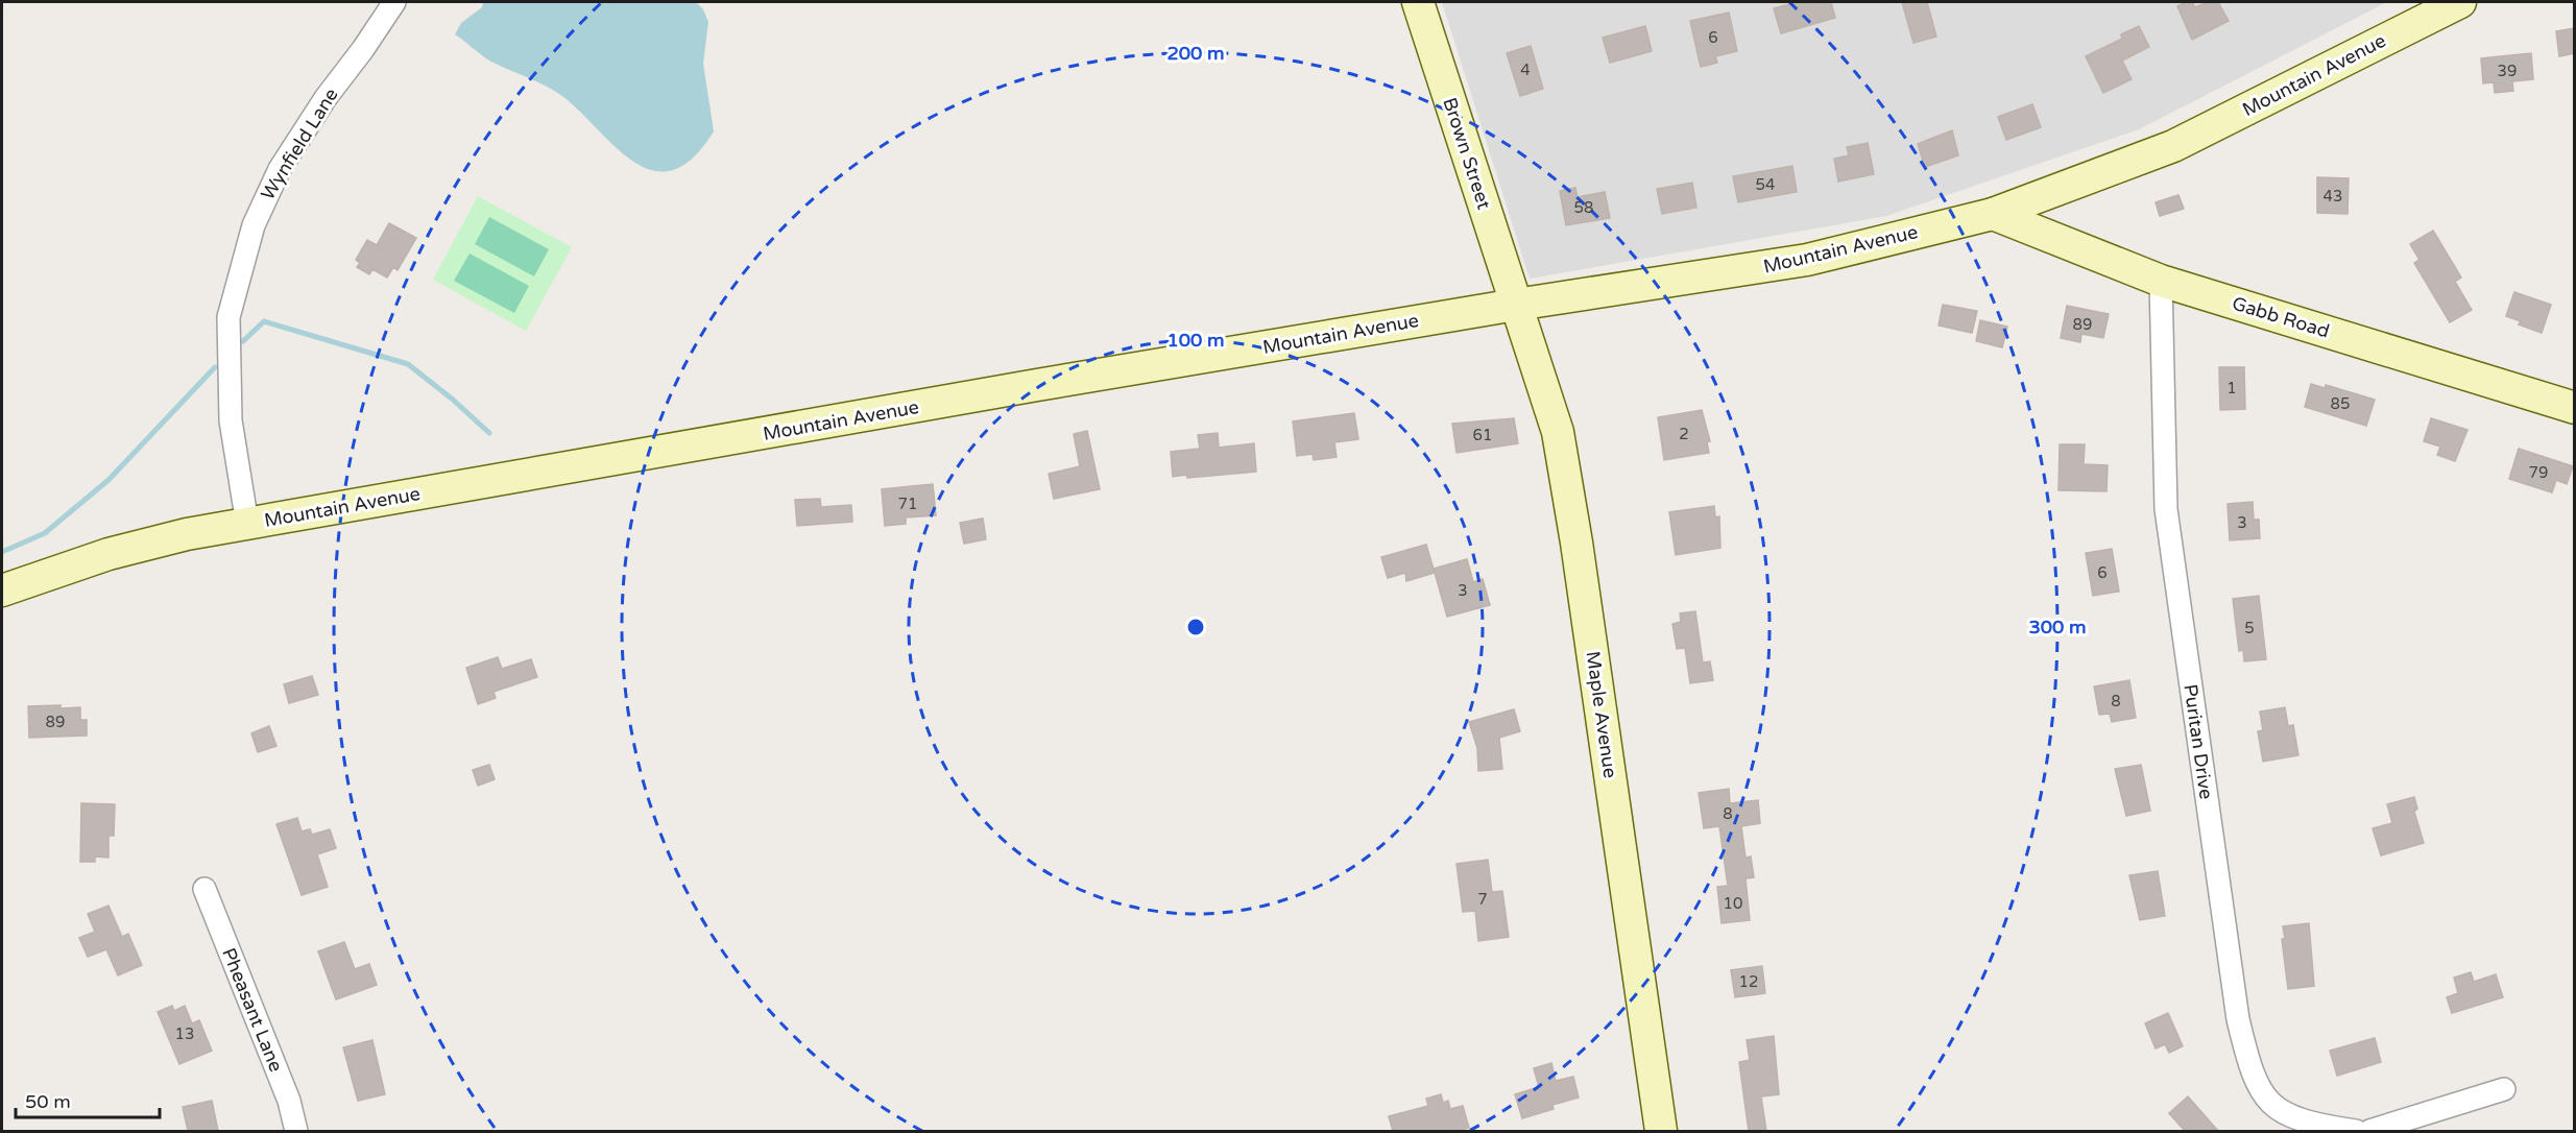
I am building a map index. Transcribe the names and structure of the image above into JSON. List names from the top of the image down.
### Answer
{
  "streets": {
    "main road": [
      "Mountain Avenue",
      "Brown Street",
      "Gabb Road",
      "Maple Avenue"
    ],
    "street": ["Wynfield Lane", "Puritan Drive", "Pheasant Lane"]
  },
  "crossings": [
    ["Mountain Avenue", "Wynfield Lane"],
    ["Mountain Avenue", "Brown Street"],
    ["Mountain Avenue", "Gabb Road"],
    ["Mountain Avenue", "Maple Avenue"],
    ["Brown Street", "Maple Avenue"],
    ["Gabb Road", "Puritan Drive"]
  ],
  "house_numbers": [
    "6",
    "4",
    "39",
    "54",
    "43",
    "58",
    "89",
    "1",
    "85",
    "2",
    "61",
    "79",
    "71",
    "3",
    "6",
    "3",
    "5",
    "8",
    "89",
    "8",
    "7",
    "10",
    "12",
    "13"
  ],
  "scale_bar": "50 m",
  "rings": ["200 m", "100 m", "300 m"]
}
